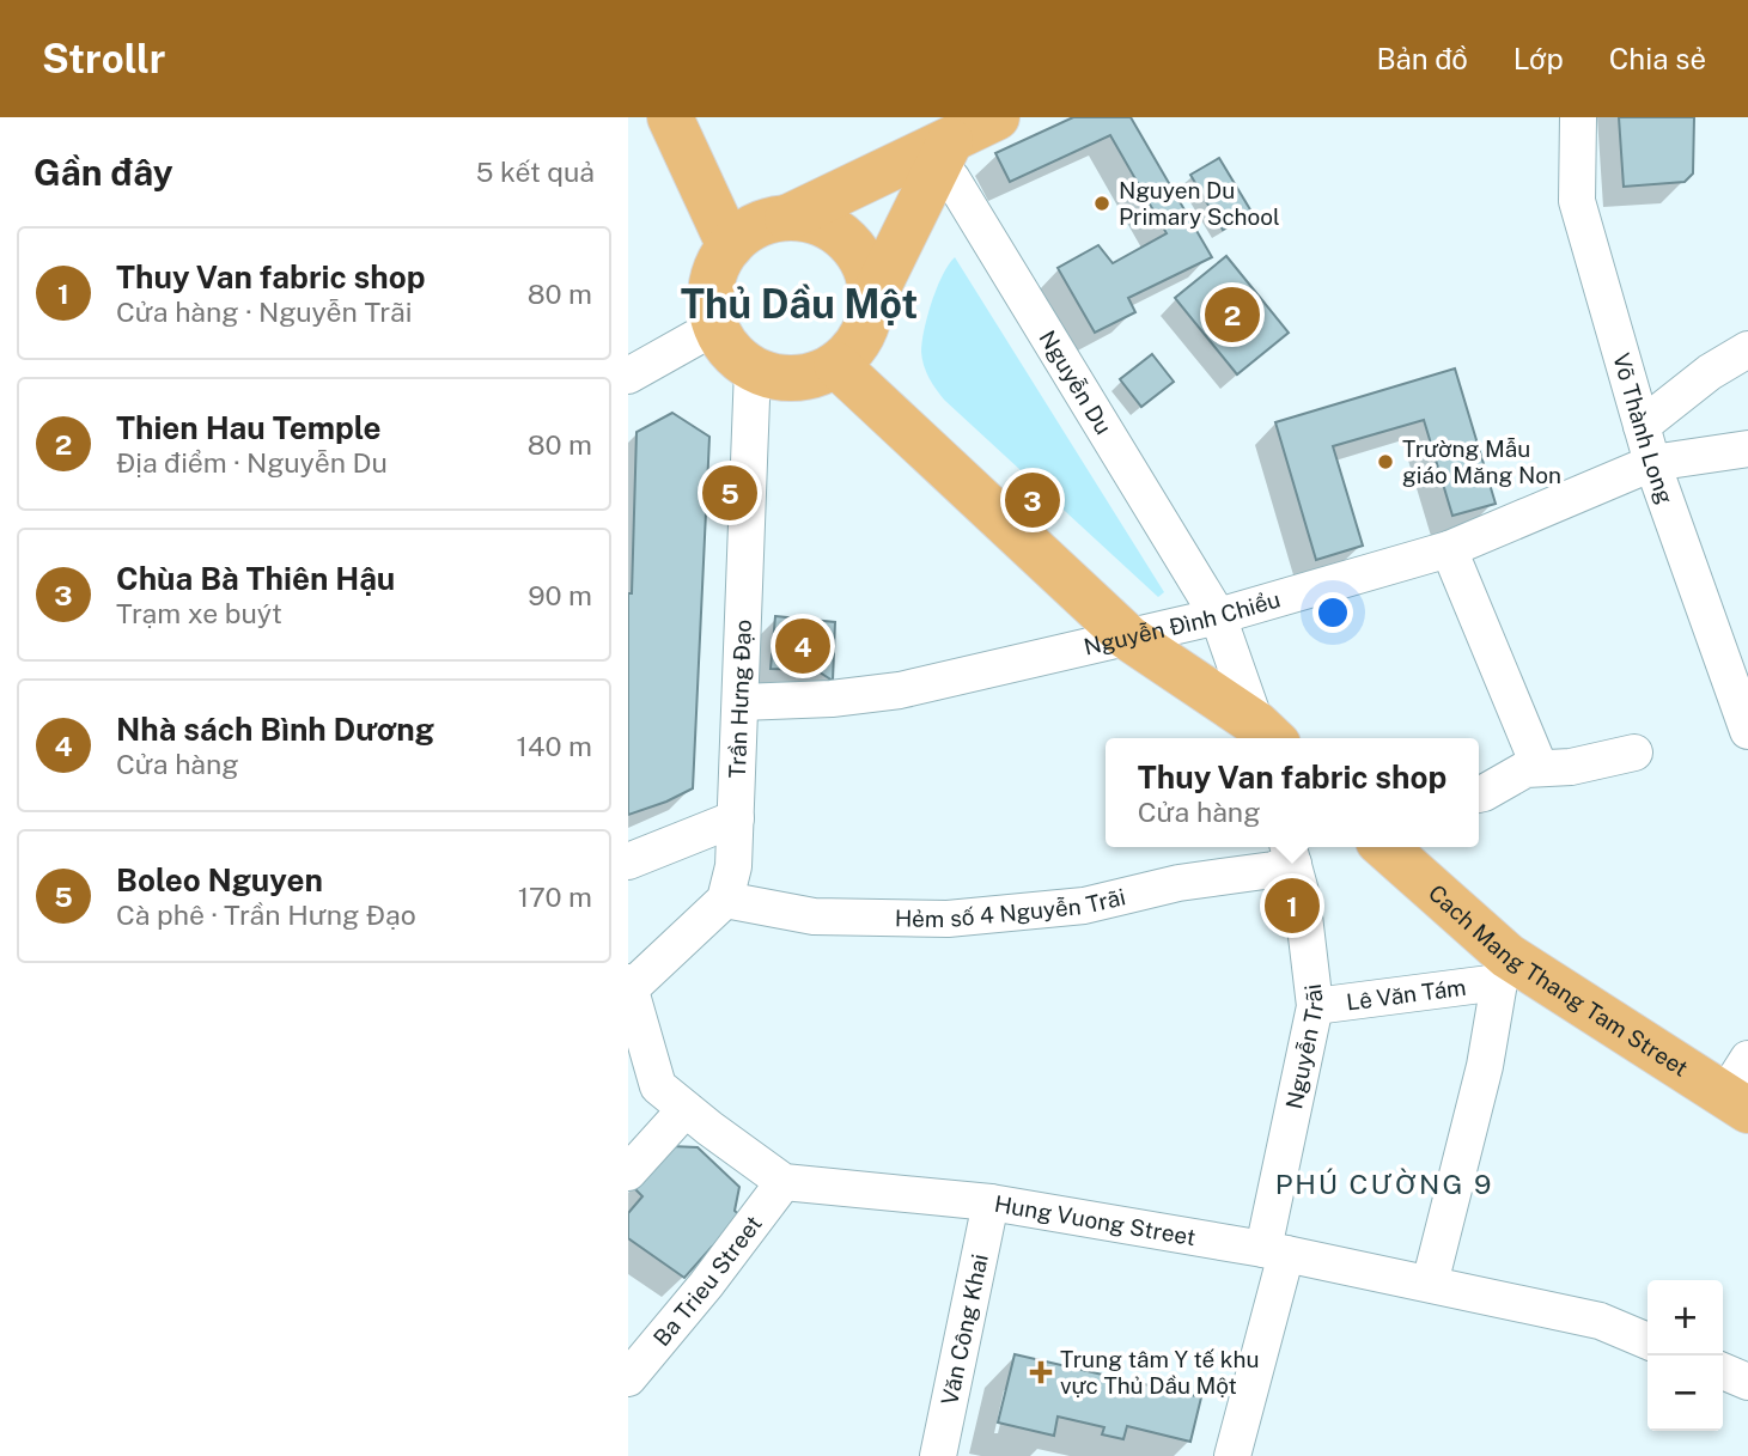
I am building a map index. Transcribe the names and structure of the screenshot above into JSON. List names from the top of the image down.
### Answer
{
  "streets": {
    "main road": ["Cach Mang Thang Tam Street"],
    "street": [
      "Nguyễn Du",
      "Võ Thành Long",
      "Nguyễn Đình Chiểu",
      "Trần Hưng Đạo",
      "Hẻm số 4 Nguyễn Trãi",
      "Lê Văn Tám",
      "Nguyễn Trãi",
      "Hung Vuong Street",
      "Ba Trieu Street",
      "Văn Công Khai"
    ]
  },
  "crossings": [
    ["Nguyễn Du", "Nguyễn Đình Chiểu"],
    ["Võ Thành Long", "Nguyễn Đình Chiểu"],
    ["Nguyễn Đình Chiểu", "Trần Hưng Đạo"],
    ["Trần Hưng Đạo", "Hẻm số 4 Nguyễn Trãi"],
    ["Hẻm số 4 Nguyễn Trãi", "Nguyễn Trãi"],
    ["Cach Mang Thang Tam Street", "Lê Văn Tám"],
    ["Lê Văn Tám", "Nguyễn Trãi"],
    ["Nguyễn Trãi", "Hung Vuong Street"],
    ["Hung Vuong Street", "Ba Trieu Street"],
    ["Hung Vuong Street", "Văn Công Khai"]
  ],
  "districts": ["Thủ Dầu Một", "PHÚ CƯỜNG 9"],
  "places": {
    "other": ["Nguyen Du Primary School", "Trường Mẫu giáo Măng Non"],
    "health": ["Trung tâm Y tế khu vực Thủ Dầu Một"]
  },
  "page": {
    "header": "Strollr",
    "nav": ["Bản đồ", "Lớp", "Chia sẻ"],
    "heading": ["Gần đây", "5 kết quả"],
    "list": [
      {
        "mark": "1",
        "name": "Thuy Van fabric shop",
        "note": "Cửa hàng · Nguyễn Trãi",
        "value": "80 m"
      },
      {
        "mark": "2",
        "name": "Thien Hau Temple",
        "note": "Địa điểm · Nguyễn Du",
        "value": "80 m"
      },
      {
        "mark": "3",
        "name": "Chùa Bà Thiên Hậu",
        "note": "Trạm xe buýt",
        "value": "90 m"
      },
      {
        "mark": "4",
        "name": "Nhà sách Bình Dương",
        "note": "Cửa hàng",
        "value": "140 m"
      },
      {
        "mark": "5",
        "name": "Boleo Nguyen",
        "note": "Cà phê · Trần Hưng Đạo",
        "value": "170 m"
      }
    ],
    "pins": [
      "2",
      "5",
      "3",
      "4",
      "1"
    ],
    "popup": ["Thuy Van fabric shop", "Cửa hàng"],
    "map_buttons": ["+", "−"]
  }
}
